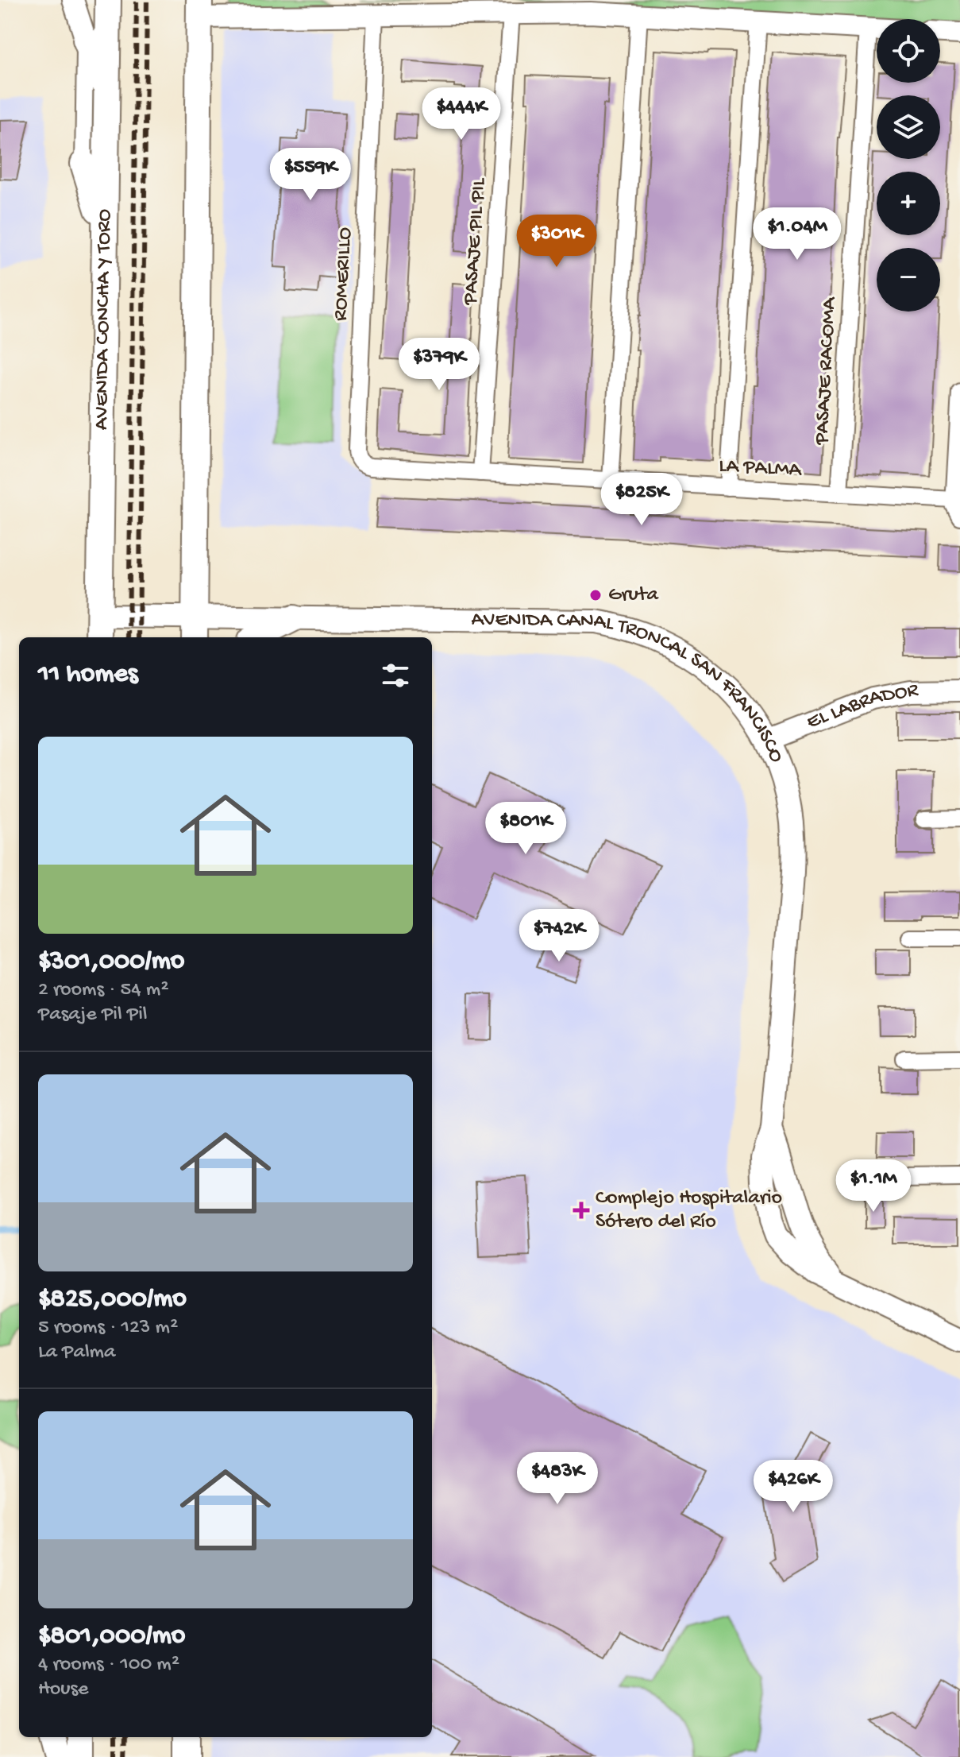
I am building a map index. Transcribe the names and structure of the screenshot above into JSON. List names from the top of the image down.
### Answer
{
  "streets": {
    "main road": ["AVENIDA CONCHA Y TORO", "AVENIDA CANAL TRONCAL SAN FRANCISCO"],
    "street": [
      "PASAJE PIL PIL",
      "ROMERILLO",
      "PASAJE RACOMA",
      "LA PALMA",
      "EL LABRADOR"
    ]
  },
  "crossings": [
    ["PASAJE PIL PIL", "LA PALMA"],
    ["ROMERILLO", "LA PALMA"],
    ["AVENIDA CONCHA Y TORO", "AVENIDA CANAL TRONCAL SAN FRANCISCO"],
    ["PASAJE RACOMA", "LA PALMA"],
    ["AVENIDA CANAL TRONCAL SAN FRANCISCO", "EL LABRADOR"]
  ],
  "places": {
    "other": ["Gruta"],
    "health": ["Complejo Hospitalario Sótero del Río"]
  },
  "page": {
    "map_buttons": ["+", "−"],
    "price": [
      "$444K",
      "$559K",
      "$1.04M",
      "$301K",
      "$379K",
      "$825K",
      "$801K",
      "$742K",
      "$1.1M",
      "$483K",
      "$426K"
    ],
    "heading": "11 homes",
    "list": [
      {
        "name": "$301,000/mo",
        "note": "2 rooms · 54 m² · Pasaje Pil Pil"
      },
      {
        "name": "$825,000/mo",
        "note": "5 rooms · 123 m² · La Palma"
      },
      {
        "name": "$801,000/mo",
        "note": "4 rooms · 100 m² · House"
      }
    ]
  }
}
